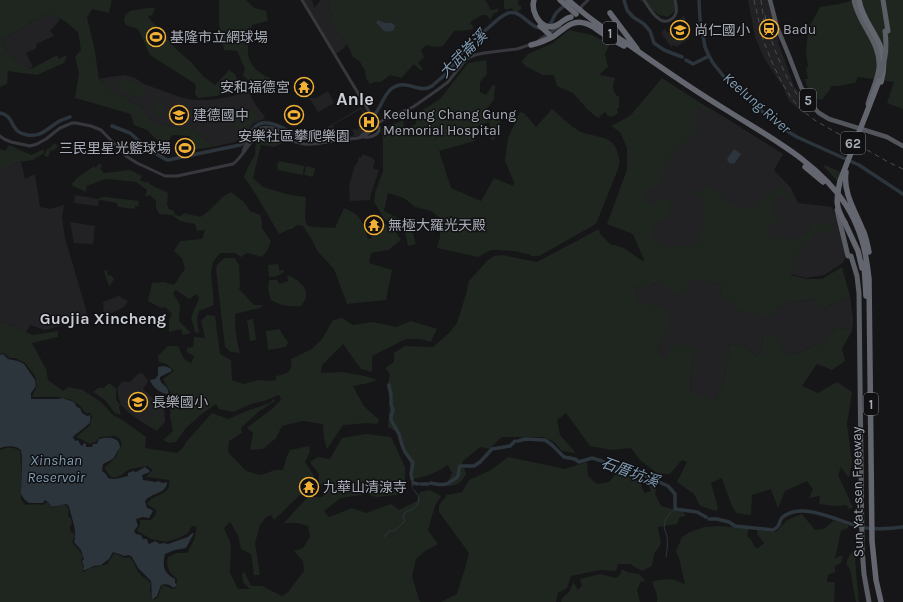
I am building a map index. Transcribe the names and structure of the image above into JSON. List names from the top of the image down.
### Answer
{
  "streets": {
    "highway": ["1", "62", "Sun Yat-sen Freeway"],
    "main road": ["5"]
  },
  "districts": ["Anle", "Guojia Xincheng"],
  "water": [
    "大武崙溪",
    "Keelung River",
    "Xinshan Reservoir",
    "石厝坑溪"
  ],
  "places": {
    "station": ["Badu"],
    "school or university": ["尚仁國小", "建德國中", "長樂國小"],
    "sports": ["基隆市立網球場", "安樂社區攀爬樂園", "三民里星光籃球場"],
    "temple": ["安和福德宮", "無極大羅光天殿", "九華山清湶寺"],
    "hospital": ["Keelung Chang Gung Memorial Hospital"]
  }
}
